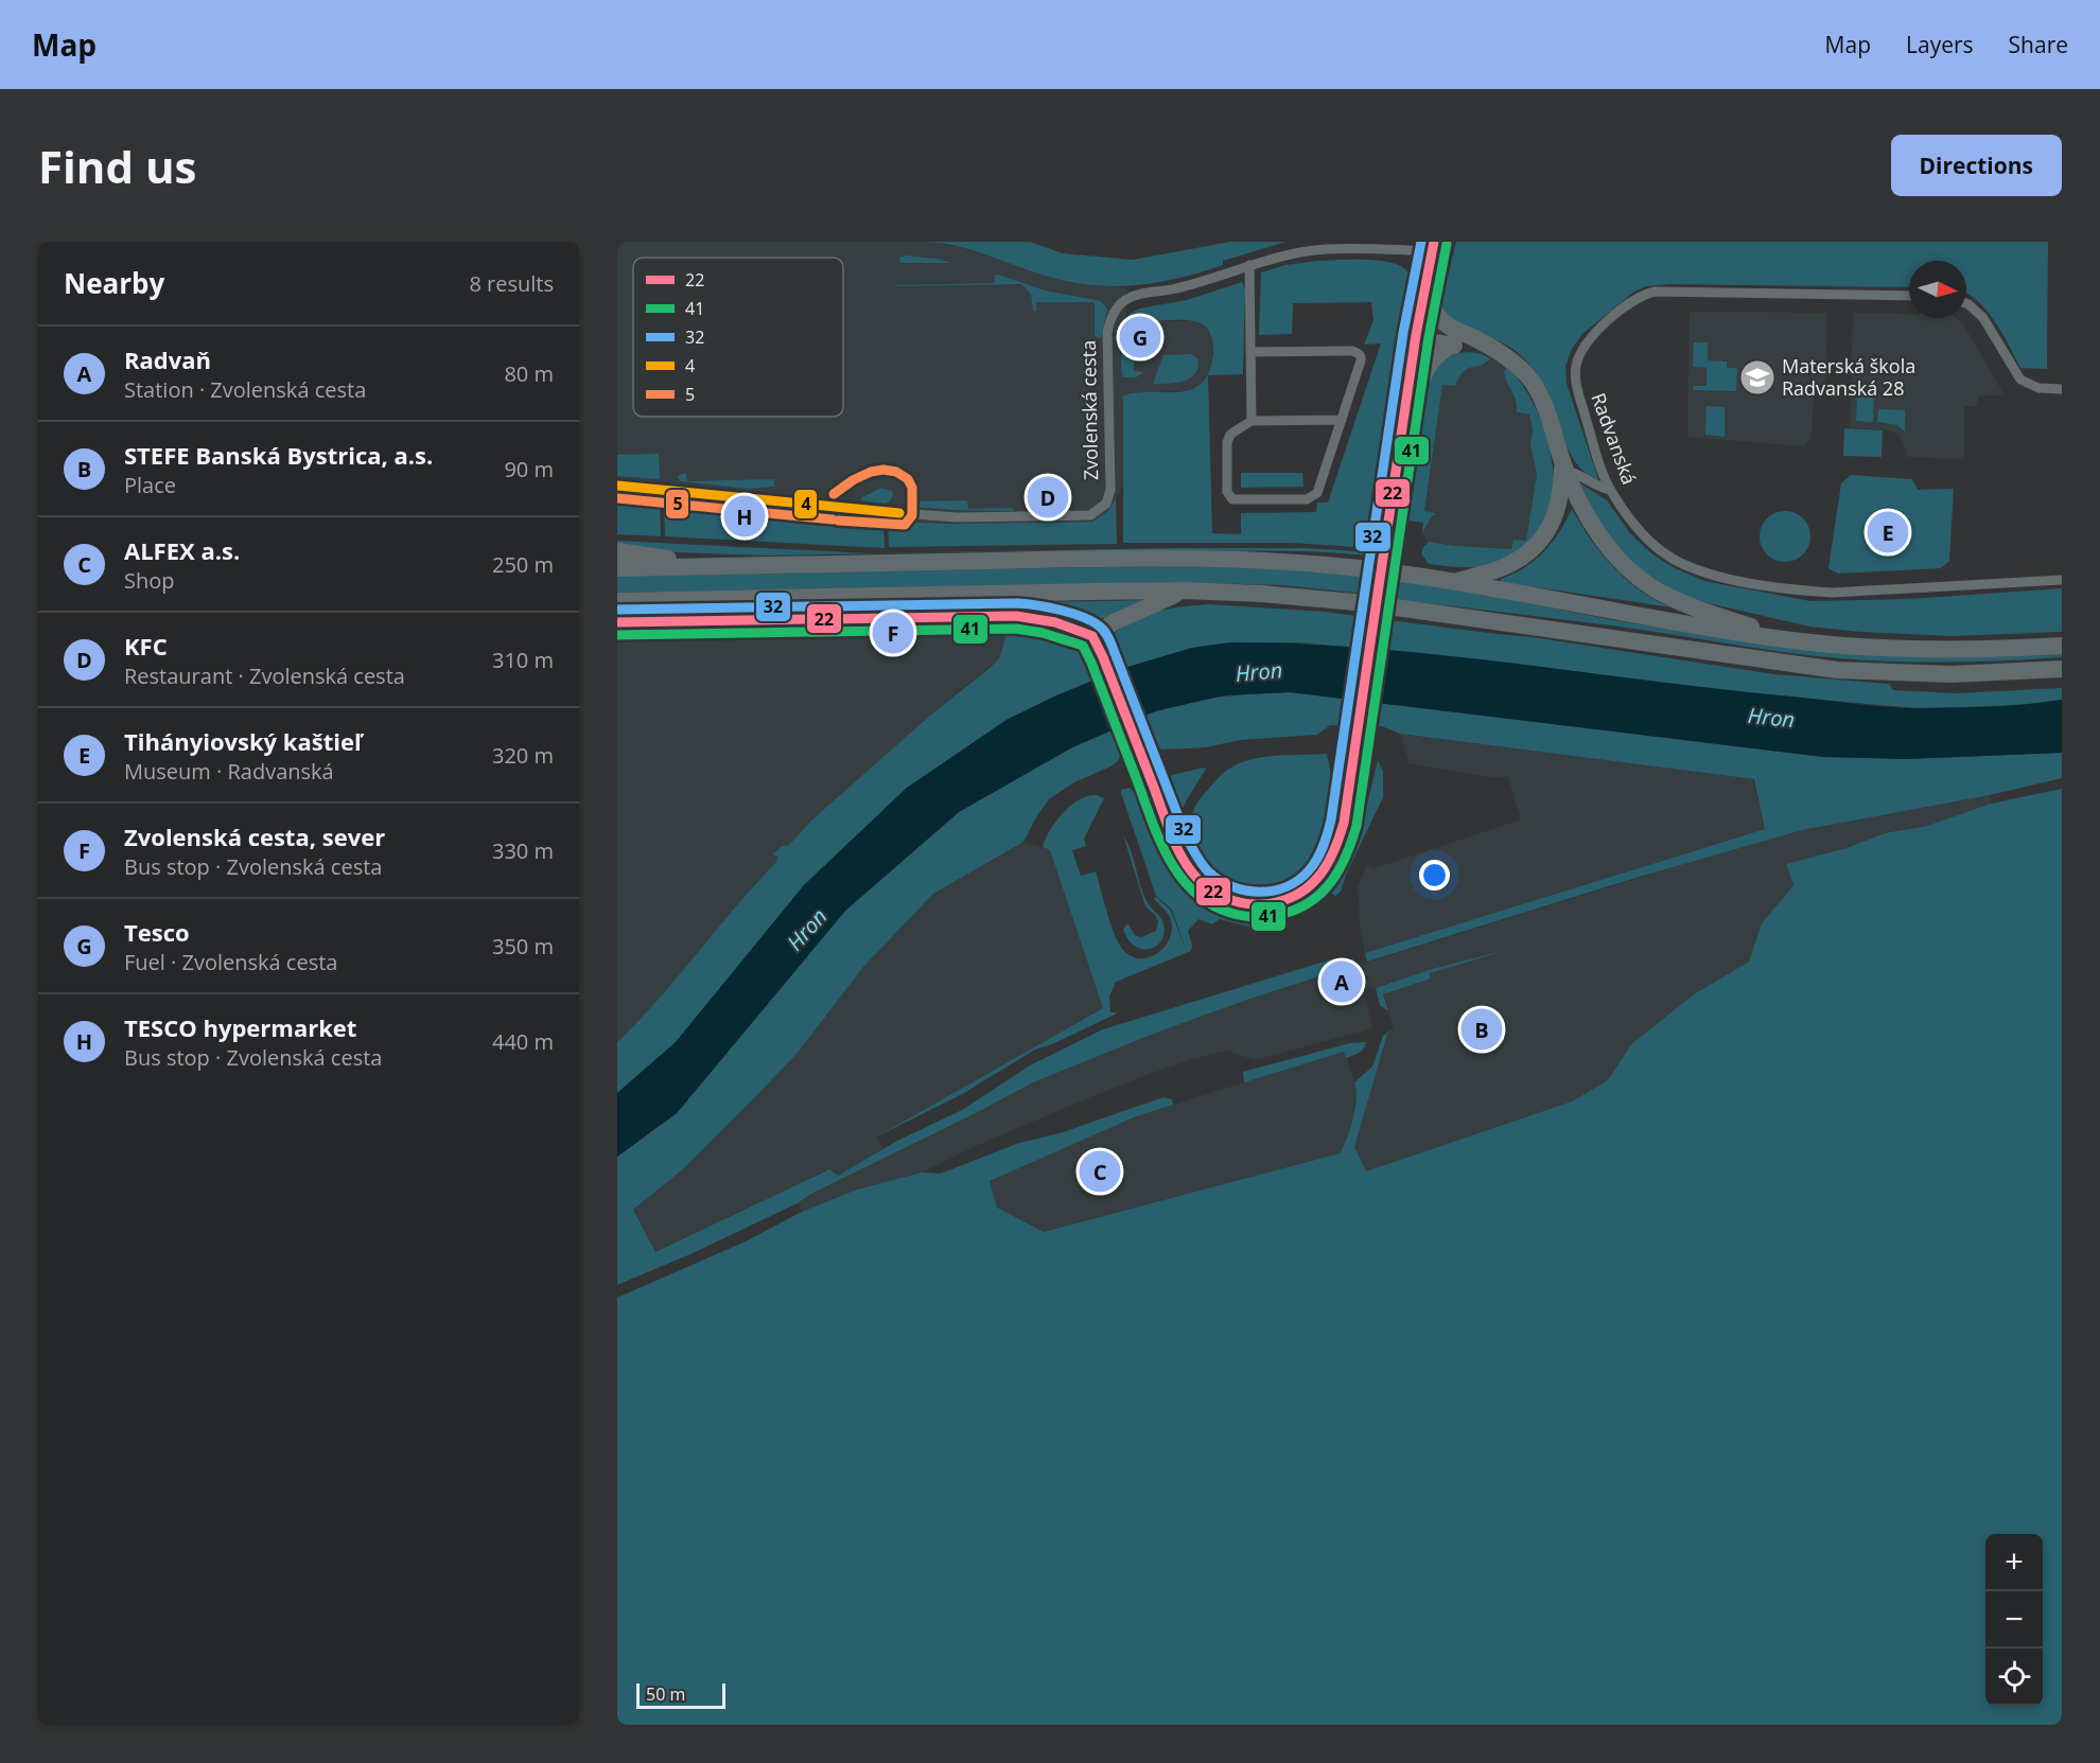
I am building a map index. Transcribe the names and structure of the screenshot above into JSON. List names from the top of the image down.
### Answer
{
  "streets": {
    "main road": ["Zvolenská cesta"],
    "street": ["Radvanská"]
  },
  "water": ["Hron"],
  "places": {
    "school or university": ["Materská škola Radvanská 28"]
  },
  "lines": [
    "transit line 22",
    "transit line 32",
    "transit line 41",
    "transit line 5",
    "transit line 4"
  ],
  "legend": [
    "22",
    "41",
    "32",
    "4",
    "5"
  ],
  "scale_bar": "50 m",
  "north": "right",
  "page": {
    "header": "Map",
    "nav": ["Map", "Layers", "Share"],
    "buttons": "Directions",
    "title": "Find us",
    "heading": ["Nearby", "8 results"],
    "pins": [
      "G",
      "D",
      "H",
      "E",
      "F",
      "A",
      "B",
      "C"
    ],
    "list": [
      {
        "mark": "A",
        "name": "Radvaň",
        "note": "Station · Zvolenská cesta",
        "value": "80 m"
      },
      {
        "mark": "B",
        "name": "STEFE Banská Bystrica, a.s.",
        "note": "Place",
        "value": "90 m"
      },
      {
        "mark": "C",
        "name": "ALFEX a.s.",
        "note": "Shop",
        "value": "250 m"
      },
      {
        "mark": "D",
        "name": "KFC",
        "note": "Restaurant · Zvolenská cesta",
        "value": "310 m"
      },
      {
        "mark": "E",
        "name": "Tihányiovský kaštieľ",
        "note": "Museum · Radvanská",
        "value": "320 m"
      },
      {
        "mark": "F",
        "name": "Zvolenská cesta, sever",
        "note": "Bus stop · Zvolenská cesta",
        "value": "330 m"
      },
      {
        "mark": "G",
        "name": "Tesco",
        "note": "Fuel · Zvolenská cesta",
        "value": "350 m"
      },
      {
        "mark": "H",
        "name": "TESCO hypermarket",
        "note": "Bus stop · Zvolenská cesta",
        "value": "440 m"
      }
    ],
    "map_buttons": ["+", "−"],
    "scale": "50 m"
  }
}
